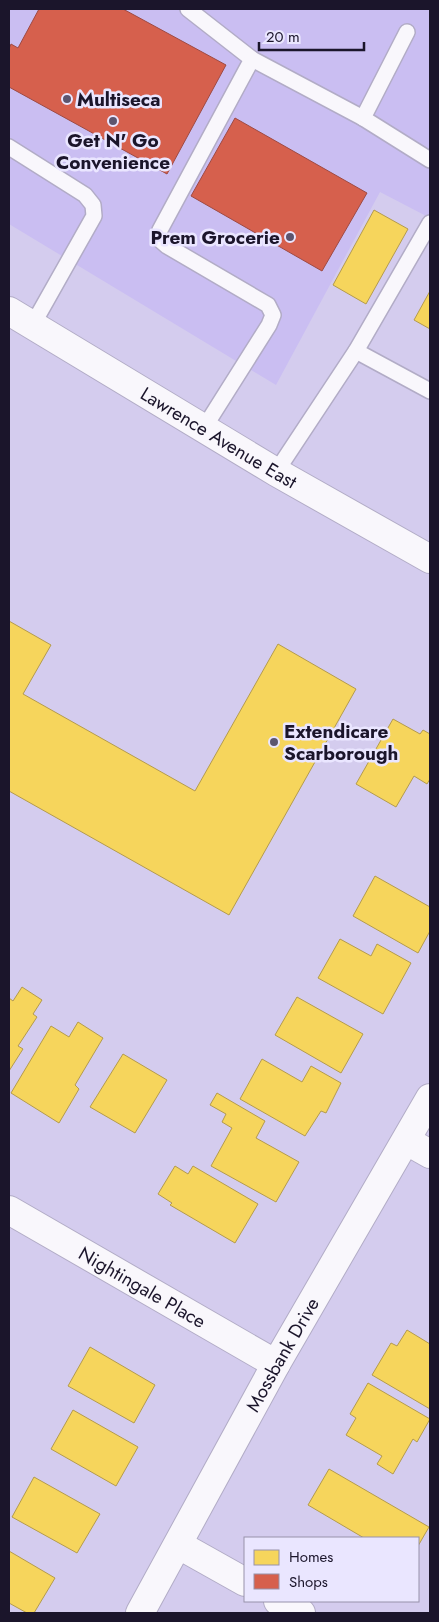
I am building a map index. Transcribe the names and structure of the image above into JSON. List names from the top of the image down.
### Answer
{
  "streets": {
    "street": ["Lawrence Avenue East", "Nightingale Place", "Mossbank Drive"]
  },
  "crossings": [
    ["Nightingale Place", "Mossbank Drive"]
  ],
  "places": [
    "Multiseca",
    "Get N' Go Convenience",
    "Prem Grocerie",
    "Extendicare Scarborough"
  ],
  "legend": ["Homes", "Shops"],
  "scale_bar": "20 m"
}
